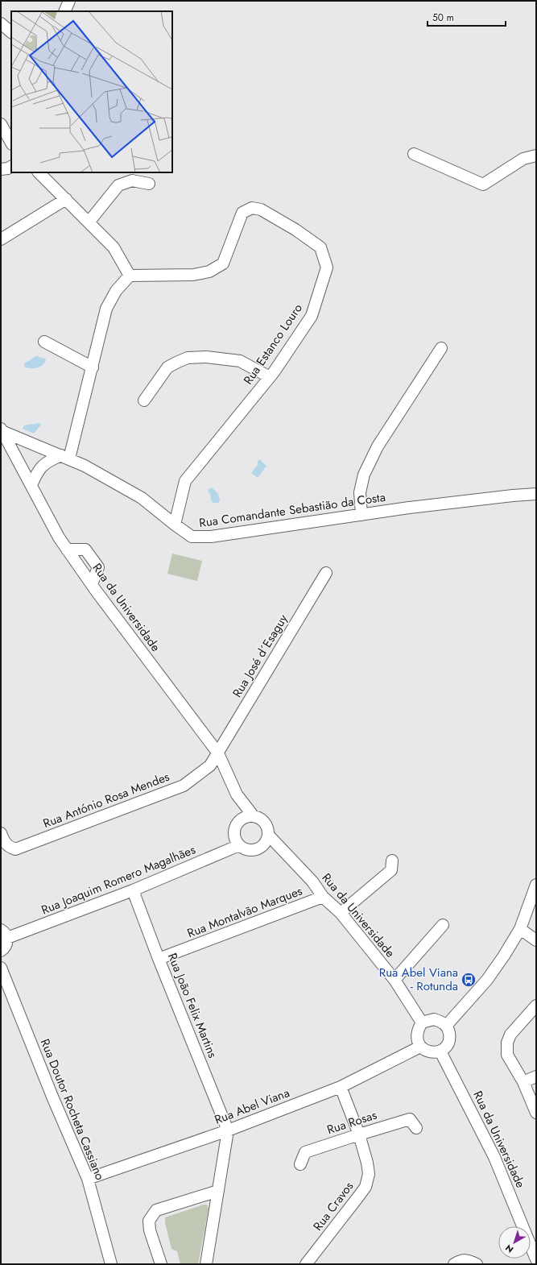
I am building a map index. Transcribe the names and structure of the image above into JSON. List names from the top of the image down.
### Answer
{
  "streets": {
    "street": [
      "Rua Estanco Louro",
      "Rua Comandante Sebastião da Costa",
      "Rua da Universidade",
      "Rua José d´Esaguy",
      "Rua António Rosa Mendes",
      "Rua Joaquim Romero Magalhães",
      "Rua Montalvão Marques",
      "Rua João Felix Martins",
      "Rua Abel Viana",
      "Rua Doutor Rocheta Cassiano",
      "Rua Rosas",
      "Rua Cravos"
    ]
  },
  "crossings": [
    ["Rua Estanco Louro", "Rua Comandante Sebastião da Costa"],
    ["Rua Comandante Sebastião da Costa", "Rua da Universidade"],
    ["Rua da Universidade", "Rua José d´Esaguy"],
    ["Rua da Universidade", "Rua António Rosa Mendes"],
    ["Rua da Universidade", "Rua Joaquim Romero Magalhães"],
    ["Rua da Universidade", "Rua Montalvão Marques"],
    ["Rua da Universidade", "Rua Abel Viana"],
    ["Rua José d´Esaguy", "Rua António Rosa Mendes"],
    ["Rua Joaquim Romero Magalhães", "Rua João Felix Martins"],
    ["Rua Montalvão Marques", "Rua João Felix Martins"],
    ["Rua João Felix Martins", "Rua Abel Viana"],
    ["Rua Abel Viana", "Rua Doutor Rocheta Cassiano"],
    ["Rua Abel Viana", "Rua Cravos"],
    ["Rua Rosas", "Rua Cravos"]
  ],
  "places": {
    "bus stop": ["Rua Abel Viana - Rotunda"]
  },
  "scale_bar": "50 m",
  "north": "bottom left"
}
